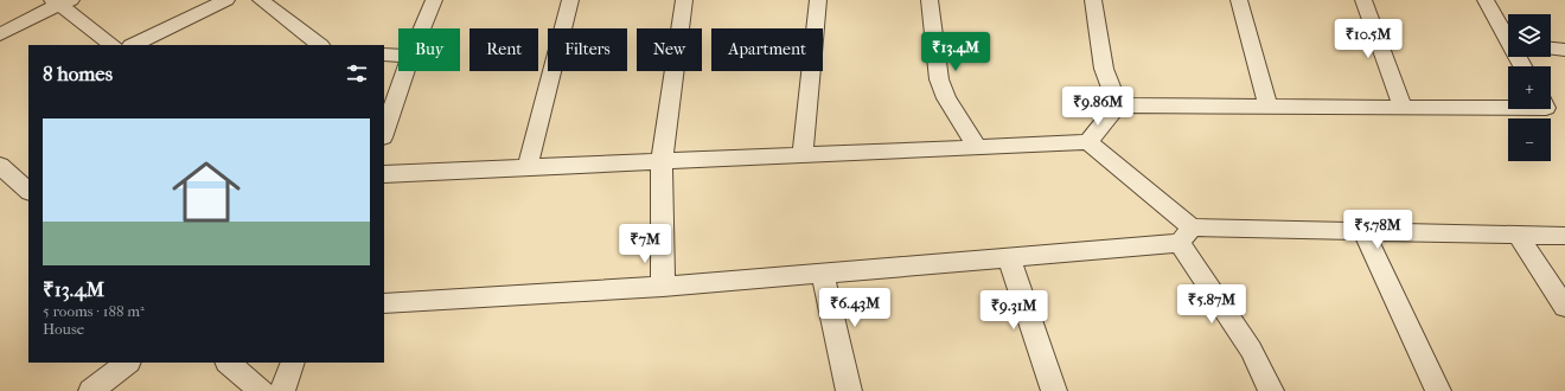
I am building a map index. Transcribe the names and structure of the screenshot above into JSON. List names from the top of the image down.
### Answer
{
  "page": {
    "map_buttons": ["+", "−"],
    "price": [
      "₹10.5M",
      "₹13.4M",
      "₹9.86M",
      "₹5.78M",
      "₹7M",
      "₹5.87M",
      "₹6.43M",
      "₹9.31M"
    ],
    "chip": [
      "Buy",
      "Rent",
      "Filters",
      "New",
      "Apartment"
    ],
    "heading": "8 homes",
    "list": [
      {
        "name": "₹13.4M",
        "note": "5 rooms · 188 m² · House"
      }
    ]
  }
}
